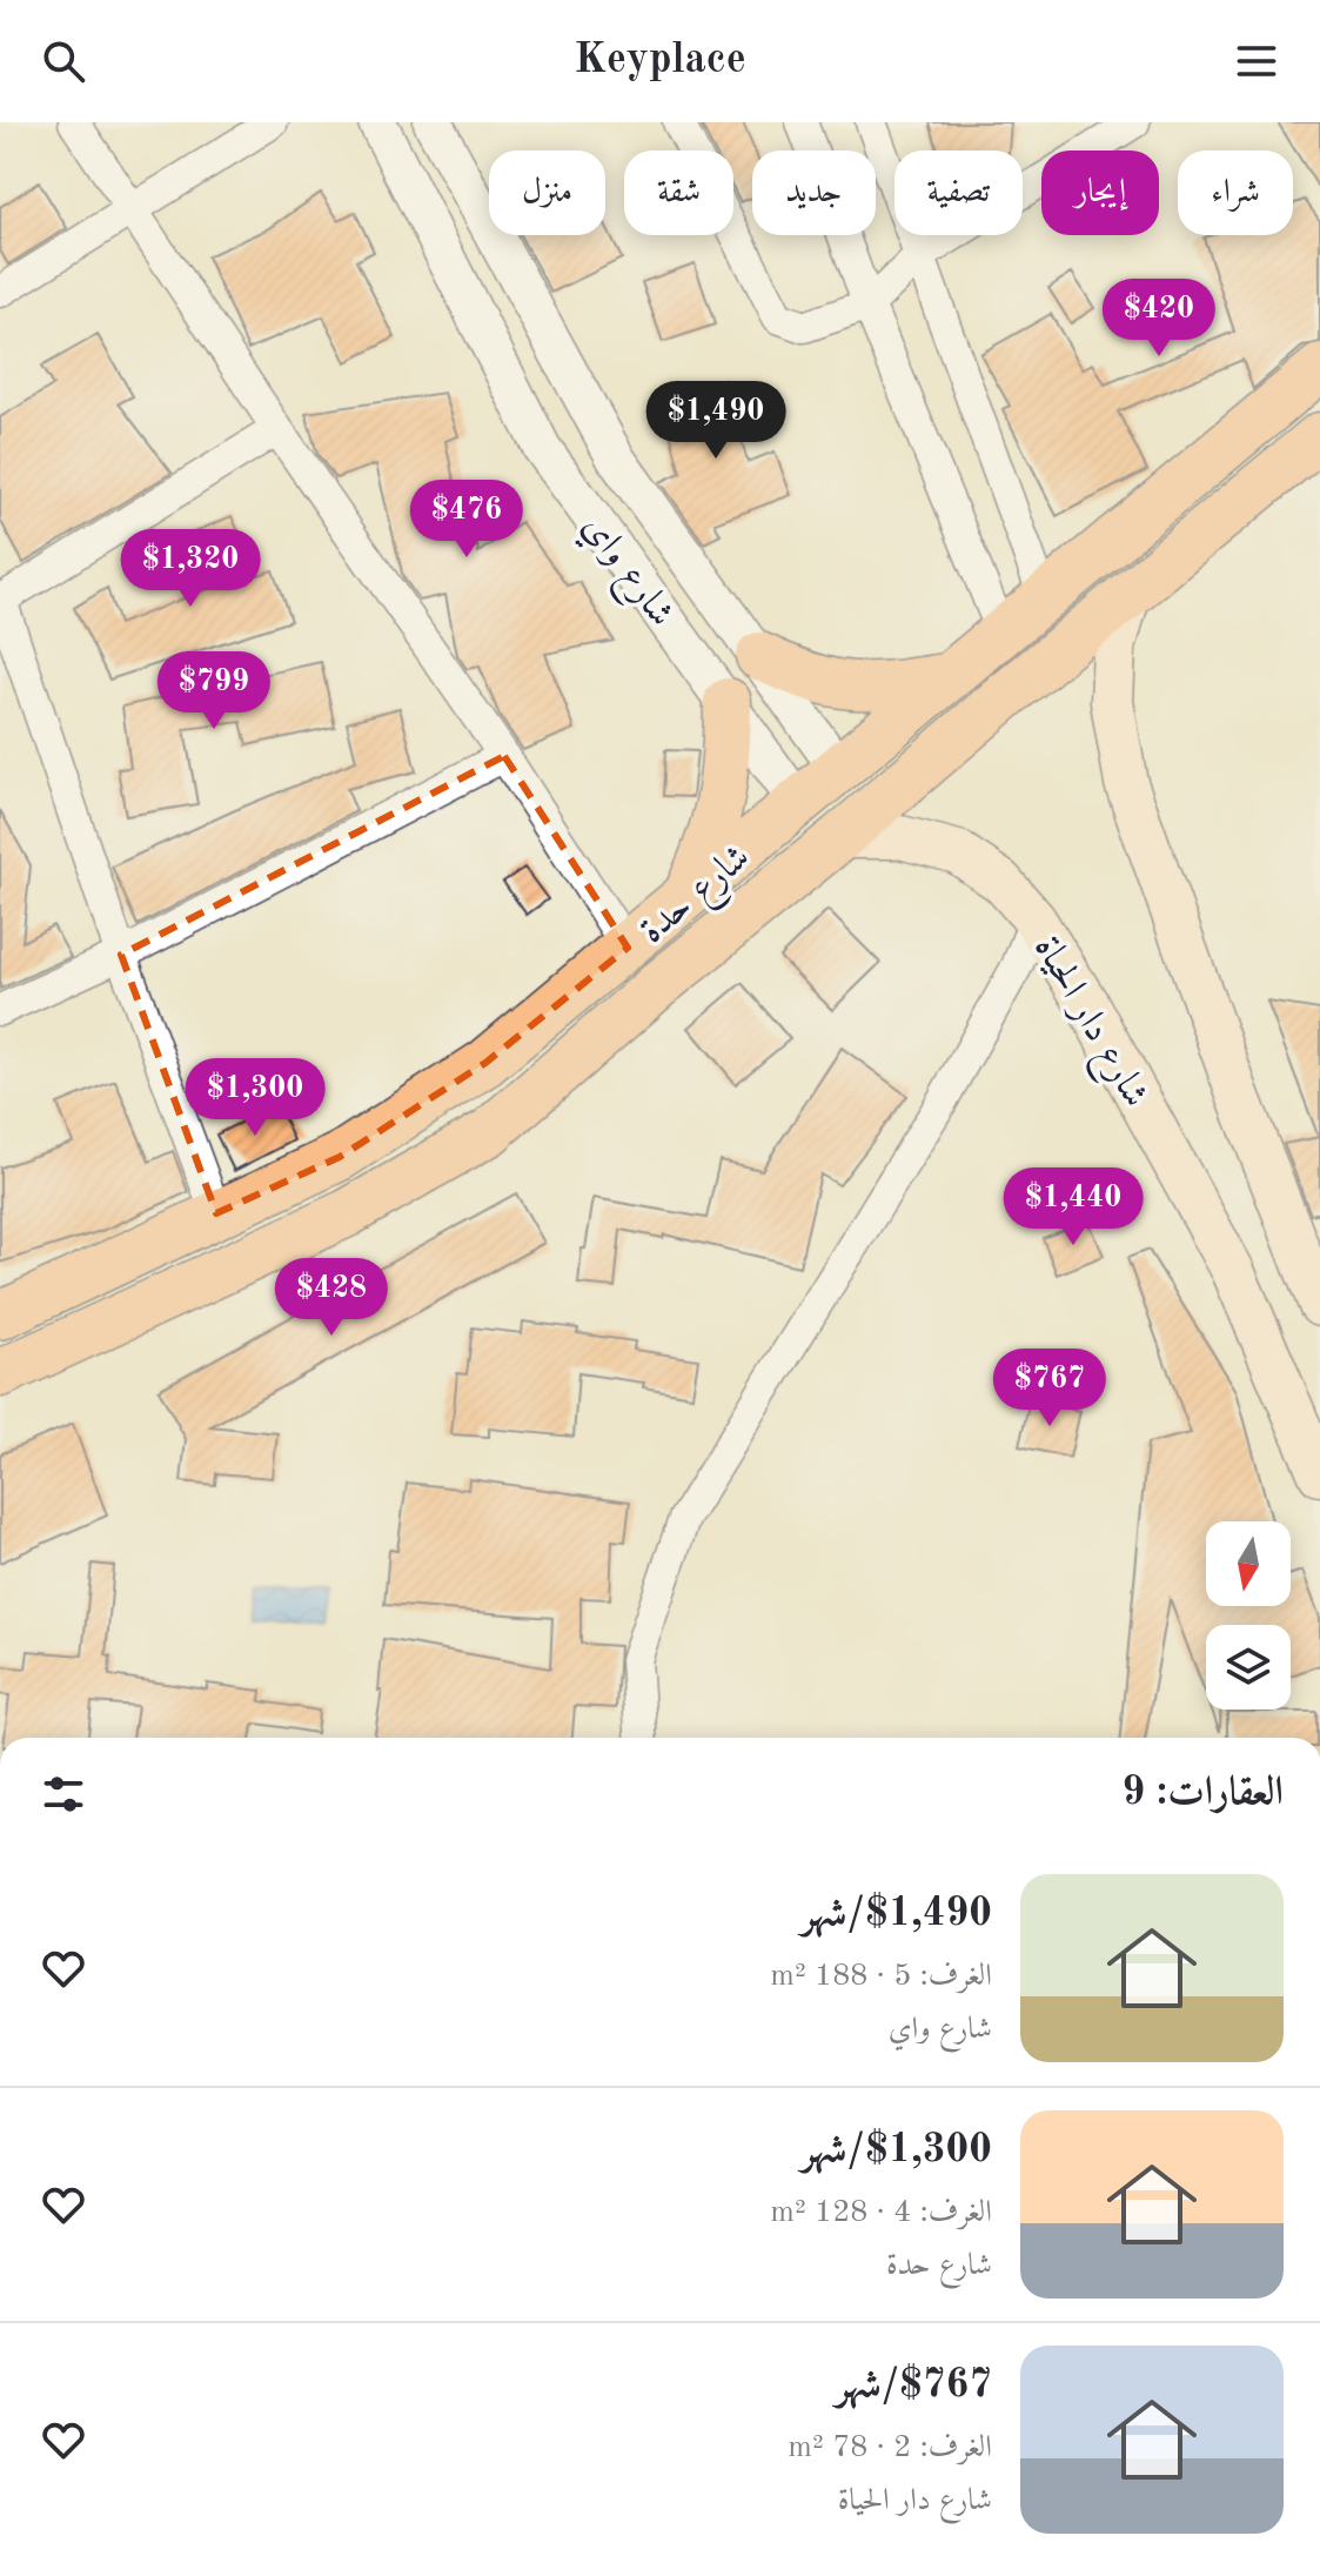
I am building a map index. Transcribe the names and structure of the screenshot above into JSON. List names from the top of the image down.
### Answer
{
  "streets": {
    "main road": ["شارع حدة", "شارع دار الحياة"],
    "street": ["شارع واي"]
  },
  "crossings": [
    ["شارع واي", "شارع حدة"],
    ["شارع حدة", "شارع دار الحياة"]
  ],
  "north": "bottom",
  "page": {
    "header": "Keyplace",
    "chip": [
      "شراء",
      "إيجار",
      "تصفية",
      "جديد",
      "شقة",
      "منزل"
    ],
    "price": [
      "$420",
      "$1,490",
      "$476",
      "$1,320",
      "$799",
      "$1,300",
      "$1,440",
      "$428",
      "$767"
    ],
    "heading": "العقارات: 9",
    "list": [
      {
        "name": "$1,490/شهر",
        "note": "الغرف: 5 · 188 m² · شارع واي"
      },
      {
        "name": "$1,300/شهر",
        "note": "الغرف: 4 · 128 m² · شارع حدة"
      },
      {
        "name": "$767/شهر",
        "note": "الغرف: 2 · 78 m² · شارع دار الحياة"
      }
    ]
  }
}
